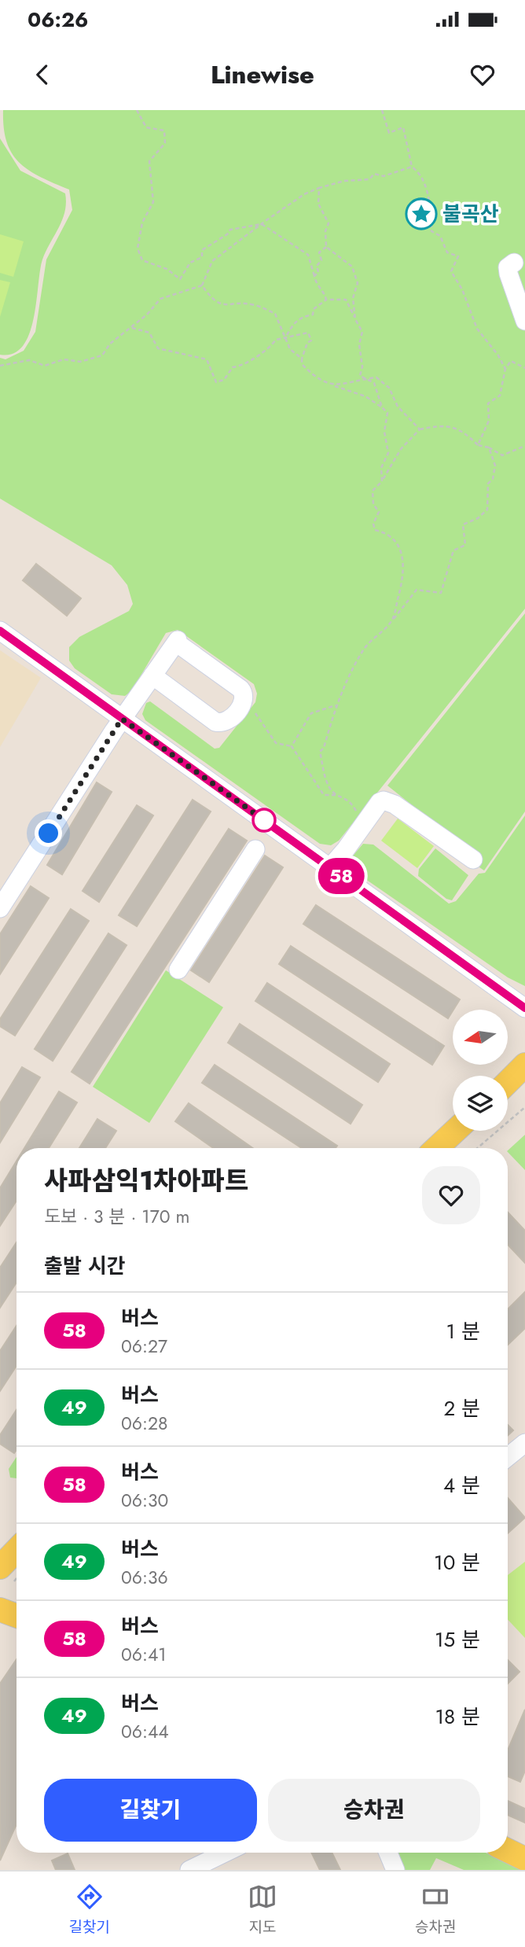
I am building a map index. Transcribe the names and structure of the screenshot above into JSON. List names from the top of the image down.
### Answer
{
  "places": {
    "place": ["불곡산"]
  },
  "lines": ["bus line 58"],
  "north": "left",
  "page": {
    "status": "06:26",
    "header": "Linewise",
    "on_map": "58",
    "heading": [
      ["사파삼익1차아파트", "도보 · 3 분 · 170 m"],
      "출발 시간"
    ],
    "list": [
      {
        "mark": "58",
        "name": "버스",
        "note": "06:27",
        "value": "1 분"
      },
      {
        "mark": "49",
        "name": "버스",
        "note": "06:28",
        "value": "2 분"
      },
      {
        "mark": "58",
        "name": "버스",
        "note": "06:30",
        "value": "4 분"
      },
      {
        "mark": "49",
        "name": "버스",
        "note": "06:36",
        "value": "10 분"
      },
      {
        "mark": "58",
        "name": "버스",
        "note": "06:41",
        "value": "15 분"
      },
      {
        "mark": "49",
        "name": "버스",
        "note": "06:44",
        "value": "18 분"
      }
    ],
    "buttons": ["길찾기", "승차권"],
    "tabs": ["길찾기", "지도", "승차권"]
  }
}
